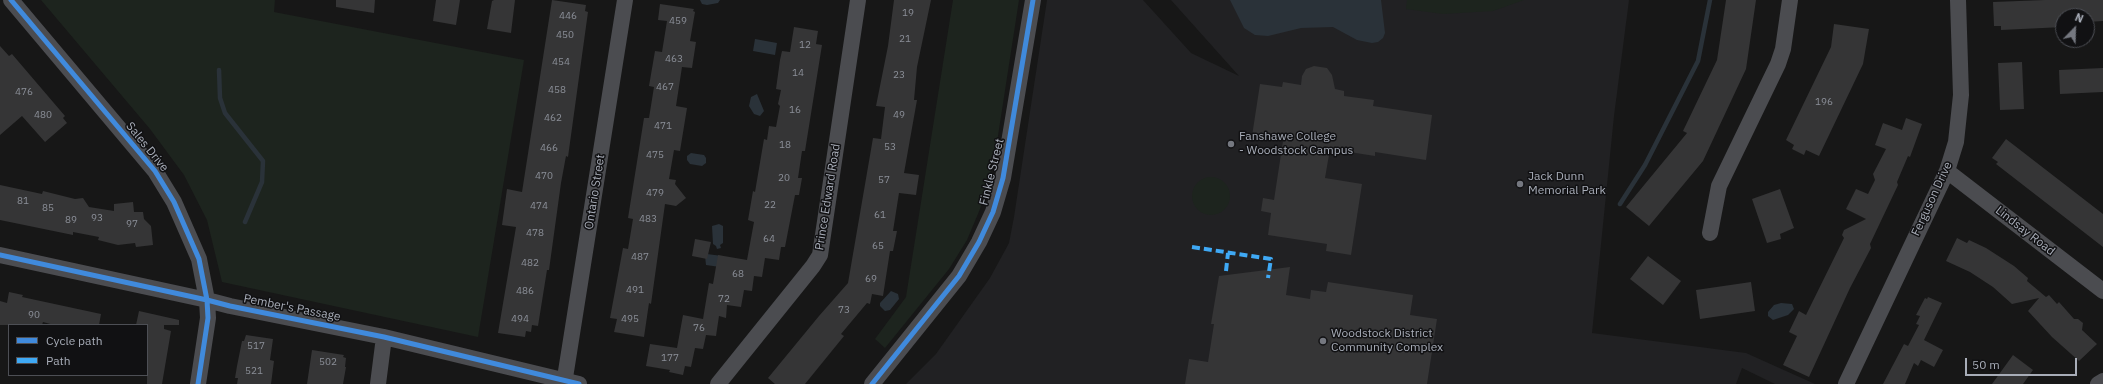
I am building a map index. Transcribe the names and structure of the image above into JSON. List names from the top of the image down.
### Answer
{
  "streets": {
    "street": [
      "Sales Drive",
      "Finkle Street",
      "Ontario Street",
      "Prince Edward Road",
      "Ferguson Drive",
      "Lindsay Road",
      "Pember's Passage"
    ]
  },
  "crossings": [
    ["Sales Drive", "Pember's Passage"],
    ["Ontario Street", "Pember's Passage"],
    ["Ferguson Drive", "Lindsay Road"]
  ],
  "places": ["Fanshawe College - Woodstock Campus", "Jack Dunn Memorial Park", "Woodstock District Community Complex"],
  "house_numbers": [
    "19",
    "446",
    "459",
    "450",
    "21",
    "12",
    "463",
    "454",
    "14",
    "23",
    "467",
    "458",
    "476",
    "196",
    "16",
    "480",
    "49",
    "462",
    "471",
    "18",
    "53",
    "466",
    "475",
    "470",
    "20",
    "57",
    "479",
    "81",
    "22",
    "474",
    "85",
    "61",
    "93",
    "483",
    "89",
    "97",
    "478",
    "64",
    "65",
    "487",
    "482",
    "68",
    "69",
    "491",
    "486",
    "72",
    "73",
    "90",
    "494",
    "495",
    "76",
    "517",
    "177",
    "502",
    "521"
  ],
  "legend": ["Cycle path", "Path"],
  "scale_bar": "50 m",
  "north": "top right"
}
